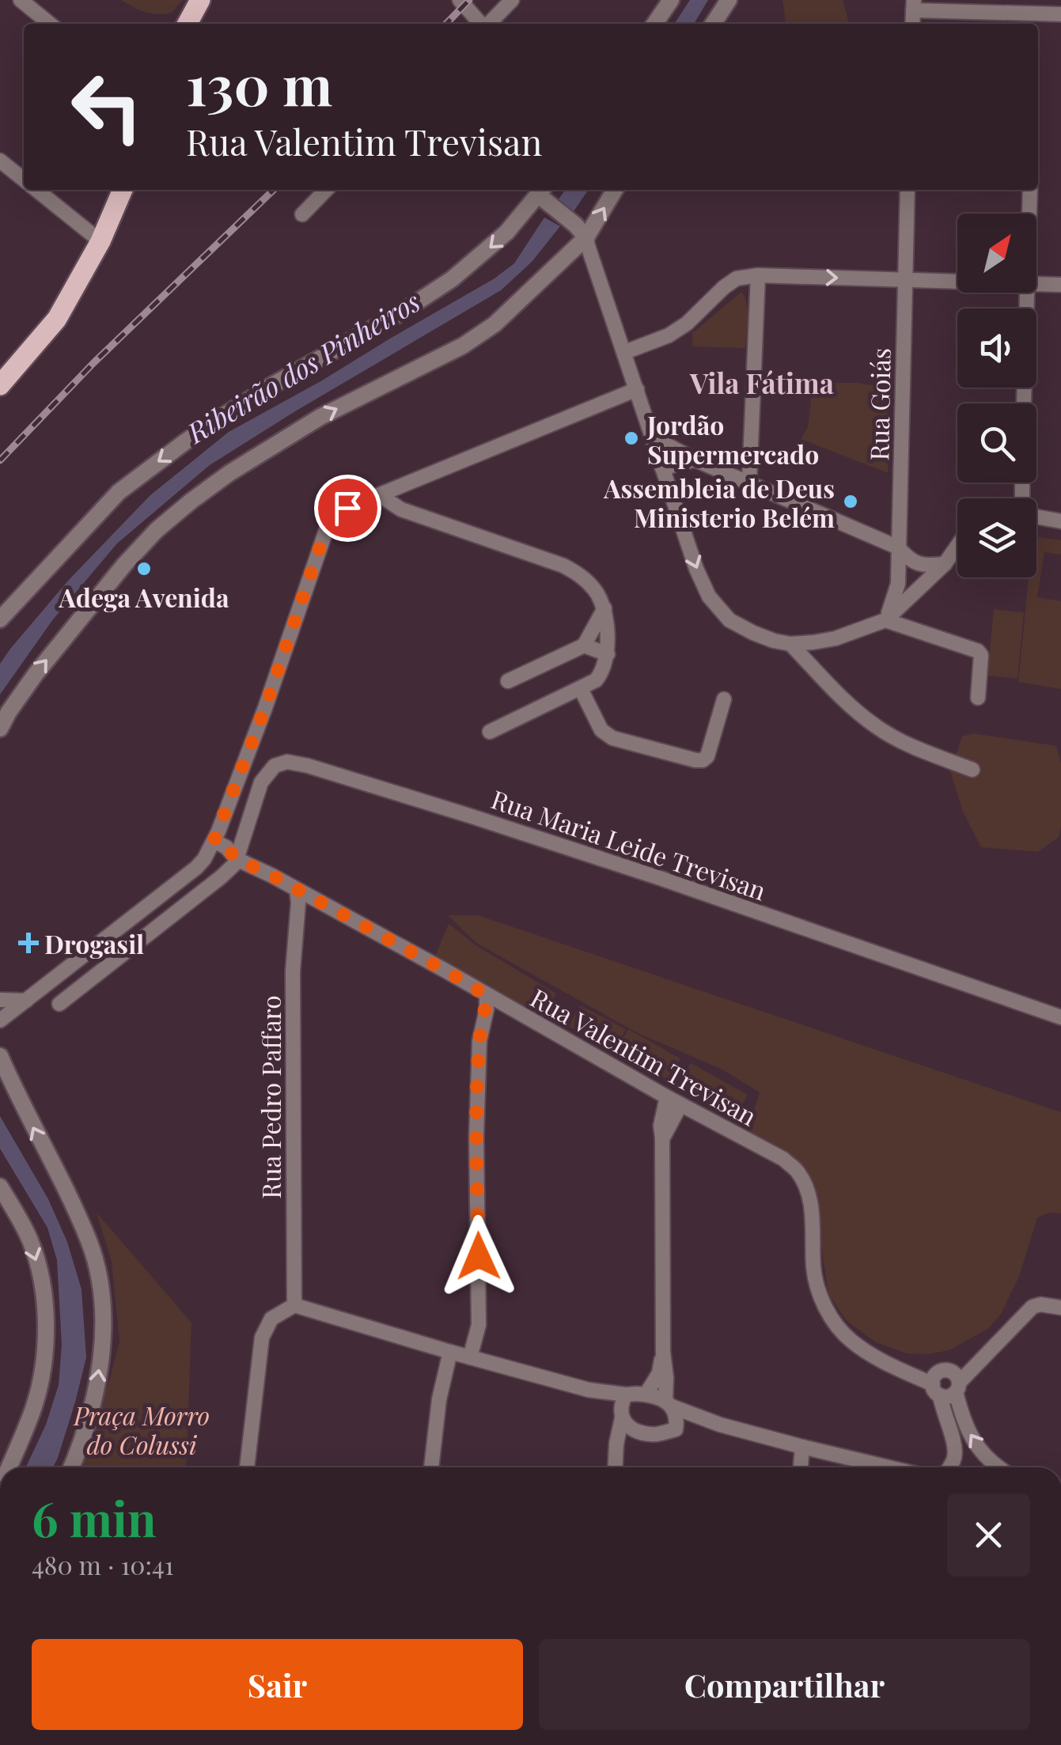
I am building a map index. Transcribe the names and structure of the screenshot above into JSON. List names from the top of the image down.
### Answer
{
  "streets": {
    "street": [
      "Rua Goiás",
      "Rua Maria Leide Trevisan",
      "Rua Valentim Trevisan",
      "Rua Pedro Paffaro"
    ]
  },
  "crossings": [
    ["Rua Maria Leide Trevisan", "Rua Valentim Trevisan"],
    ["Rua Valentim Trevisan", "Rua Pedro Paffaro"]
  ],
  "districts": ["Vila Fátima"],
  "water": ["Ribeirão dos Pinheiros"],
  "parks": ["Praça Morro do Colussi"],
  "places": {
    "other": ["Jordão Supermercado", "Assembleia de Deus Ministerio Belém", "Adega Avenida"],
    "health": ["Drogasil"]
  },
  "north": "top right",
  "page": {
    "turn": ["130 m", "Rua Valentim Trevisan"],
    "heading": ["6 min", "480 m · 10:41"],
    "buttons": ["Sair", "Compartilhar"]
  }
}
